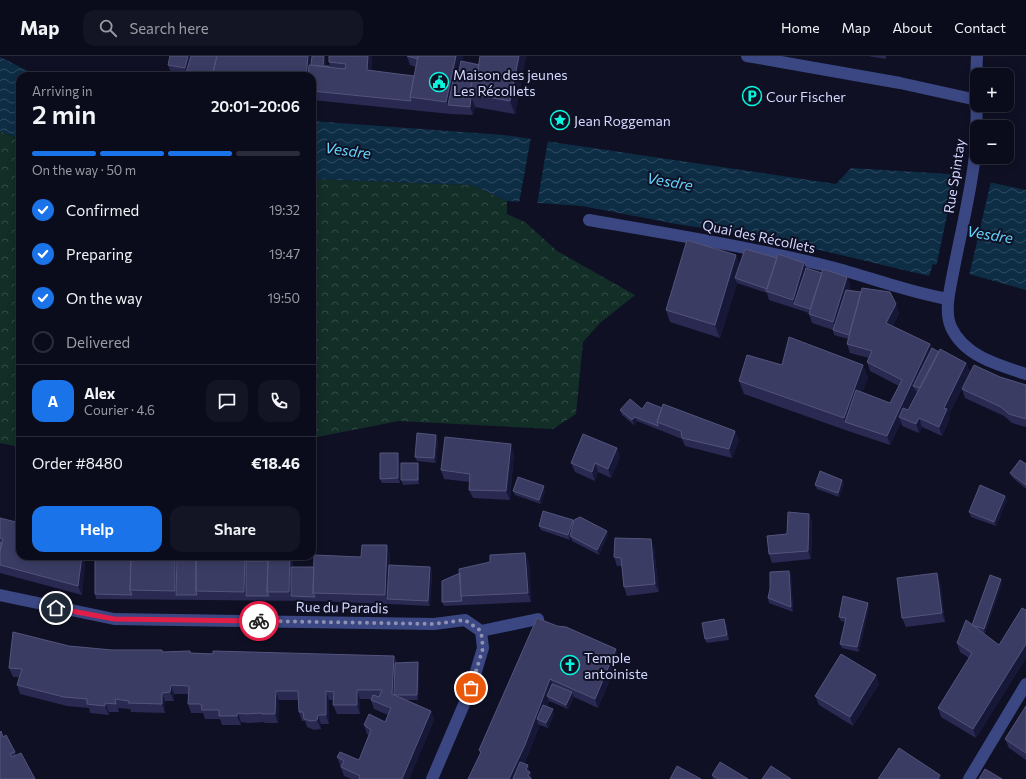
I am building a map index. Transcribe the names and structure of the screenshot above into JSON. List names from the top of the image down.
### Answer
{
  "streets": {
    "street": ["Rue Spintay", "Quai des Récollets", "Rue du Paradis"]
  },
  "crossings": [
    ["Rue Spintay", "Quai des Récollets"]
  ],
  "water": ["Vesdre"],
  "places": {
    "public building": ["Maison des jeunes Les Récollets"],
    "parking": ["Cour Fischer"],
    "place": ["Jean Roggeman"],
    "church": ["Temple antoiniste"]
  },
  "page": {
    "header": "Map",
    "search": "Search here",
    "nav": [
      "Home",
      "Map",
      "About",
      "Contact"
    ],
    "map_buttons": ["+", "−"],
    "heading": ["2 min", "Arriving in", "20:01–20:06"],
    "panel": [
      "Alex",
      "Courier · 4.6",
      "Order #8480",
      "€18.46"
    ],
    "bar": "On the way · 50 m",
    "list": [
      ["Confirmed", "19:32"],
      ["Preparing", "19:47"],
      ["On the way", "19:50"],
      "Delivered"
    ],
    "round": "A",
    "buttons": ["Help", "Share"]
  }
}
